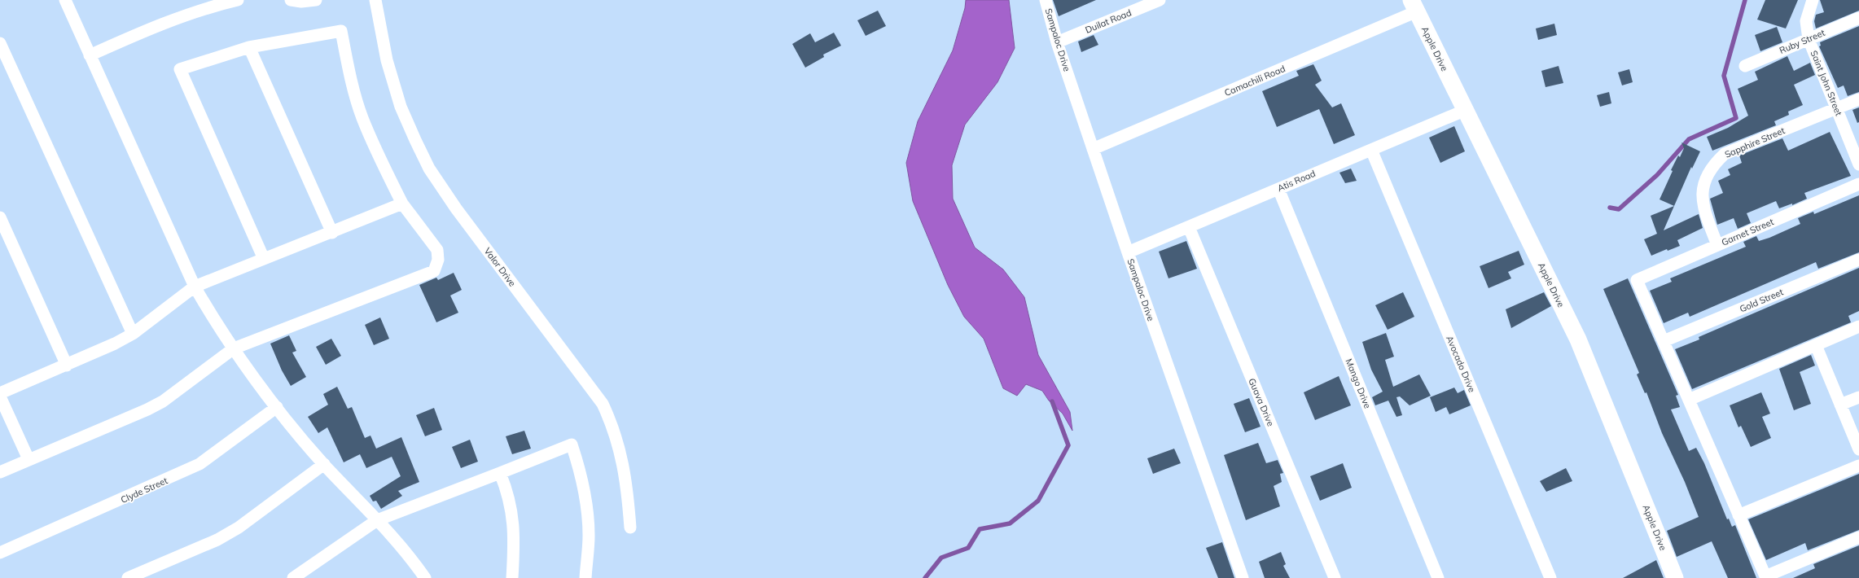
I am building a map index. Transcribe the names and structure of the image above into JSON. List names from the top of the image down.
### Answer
{
  "streets": {
    "street": [
      "Duilat Road",
      "Sampaloc Drive",
      "Ruby Street",
      "Apple Drive",
      "Camachili Road",
      "Saint John Street",
      "Sapphire Street",
      "Atis Road",
      "Garnet Street",
      "Valor Drive",
      "Gold Street",
      "Avocado Drive",
      "Mango Drive",
      "Guava Drive",
      "Clyde Street"
    ]
  },
  "crossings": [
    ["Duilat Road", "Sampaloc Drive"],
    ["Sampaloc Drive", "Camachili Road"],
    ["Sampaloc Drive", "Atis Road"],
    ["Ruby Street", "Saint John Street"],
    ["Apple Drive", "Camachili Road"],
    ["Apple Drive", "Atis Road"],
    ["Saint John Street", "Sapphire Street"],
    ["Sapphire Street", "Garnet Street"],
    ["Atis Road", "Avocado Drive"],
    ["Atis Road", "Mango Drive"],
    ["Atis Road", "Guava Drive"],
    ["Garnet Street", "Gold Street"]
  ]
}
